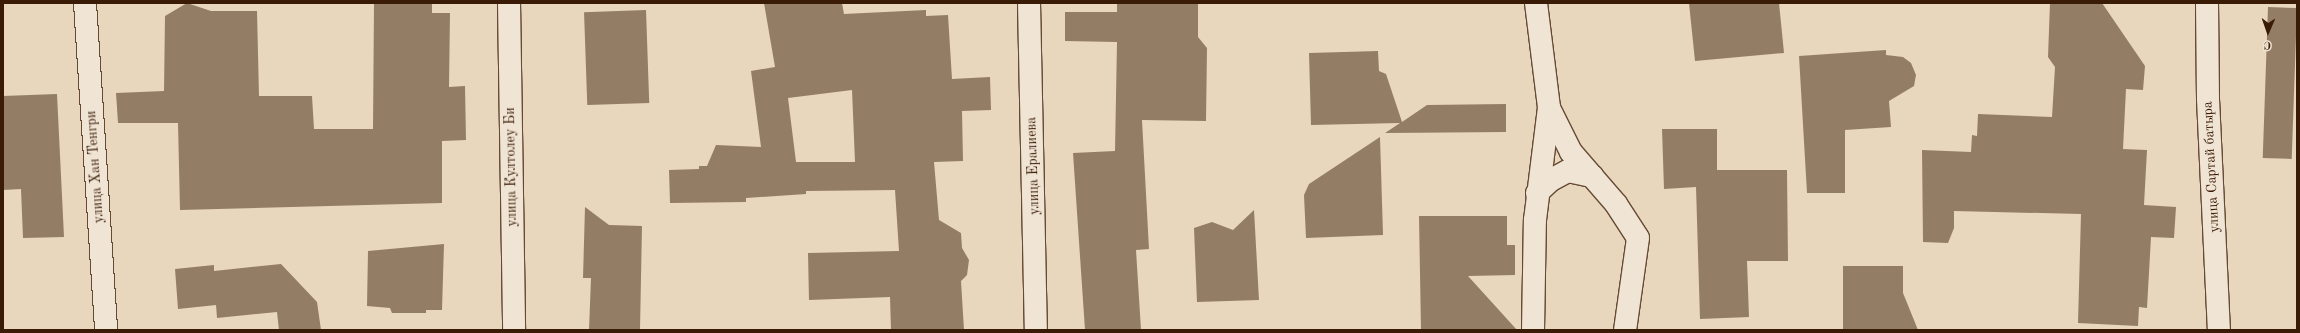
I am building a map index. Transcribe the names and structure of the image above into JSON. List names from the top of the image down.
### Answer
{
  "streets": {
    "street": [
      "улица Ералиева",
      "улица Хан Тенгри",
      "улица Култолеу Би",
      "улица Сартай батыра"
    ]
  },
  "north": "bottom"
}
